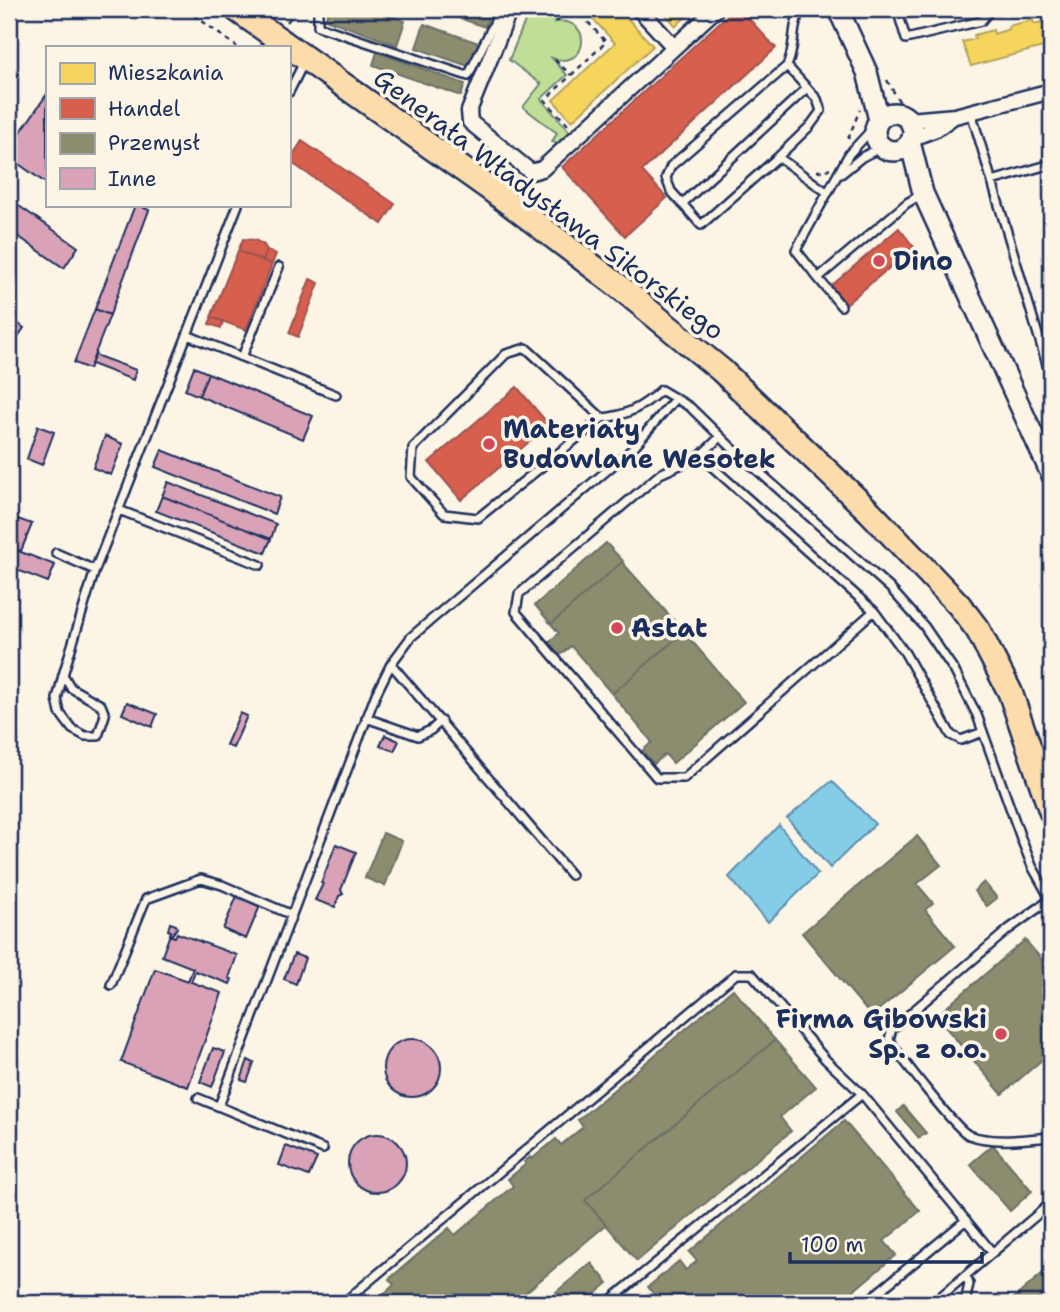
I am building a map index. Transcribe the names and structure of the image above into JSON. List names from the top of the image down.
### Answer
{
  "streets": {
    "main road": ["Generała Władysława Sikorskiego"]
  },
  "places": [
    "Dino",
    "Materiały Budowlane Wesołek",
    "Astat",
    "Firma Gibowski Sp. z o.o."
  ],
  "legend": [
    "Mieszkania",
    "Handel",
    "Przemysł",
    "Inne"
  ],
  "scale_bar": "100 m"
}
